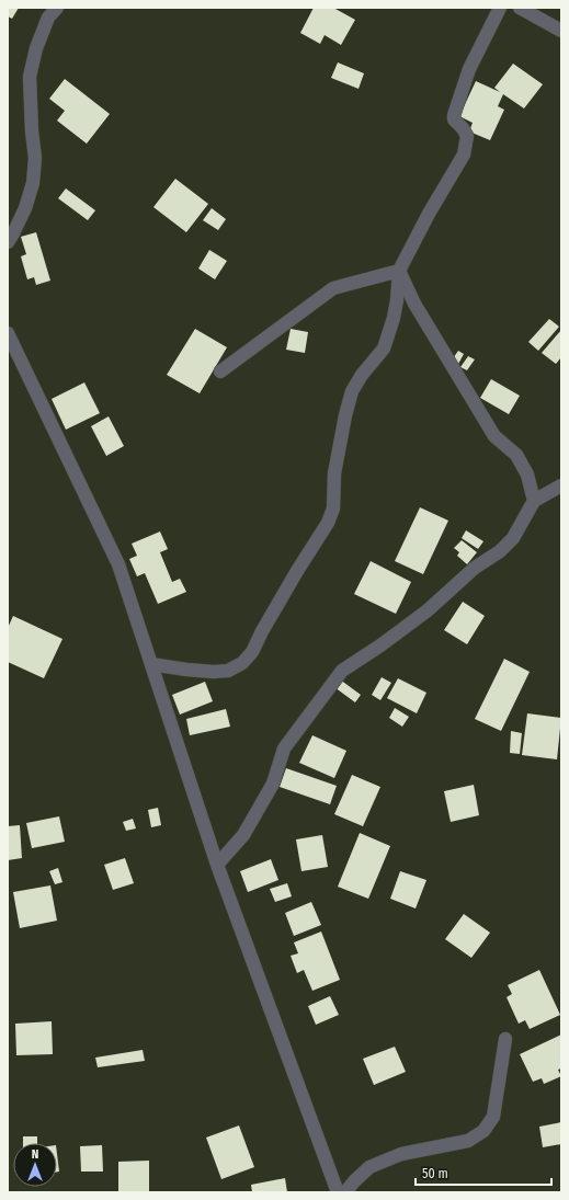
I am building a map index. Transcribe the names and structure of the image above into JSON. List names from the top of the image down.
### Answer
{
  "scale_bar": "50 m",
  "north": "top"
}
